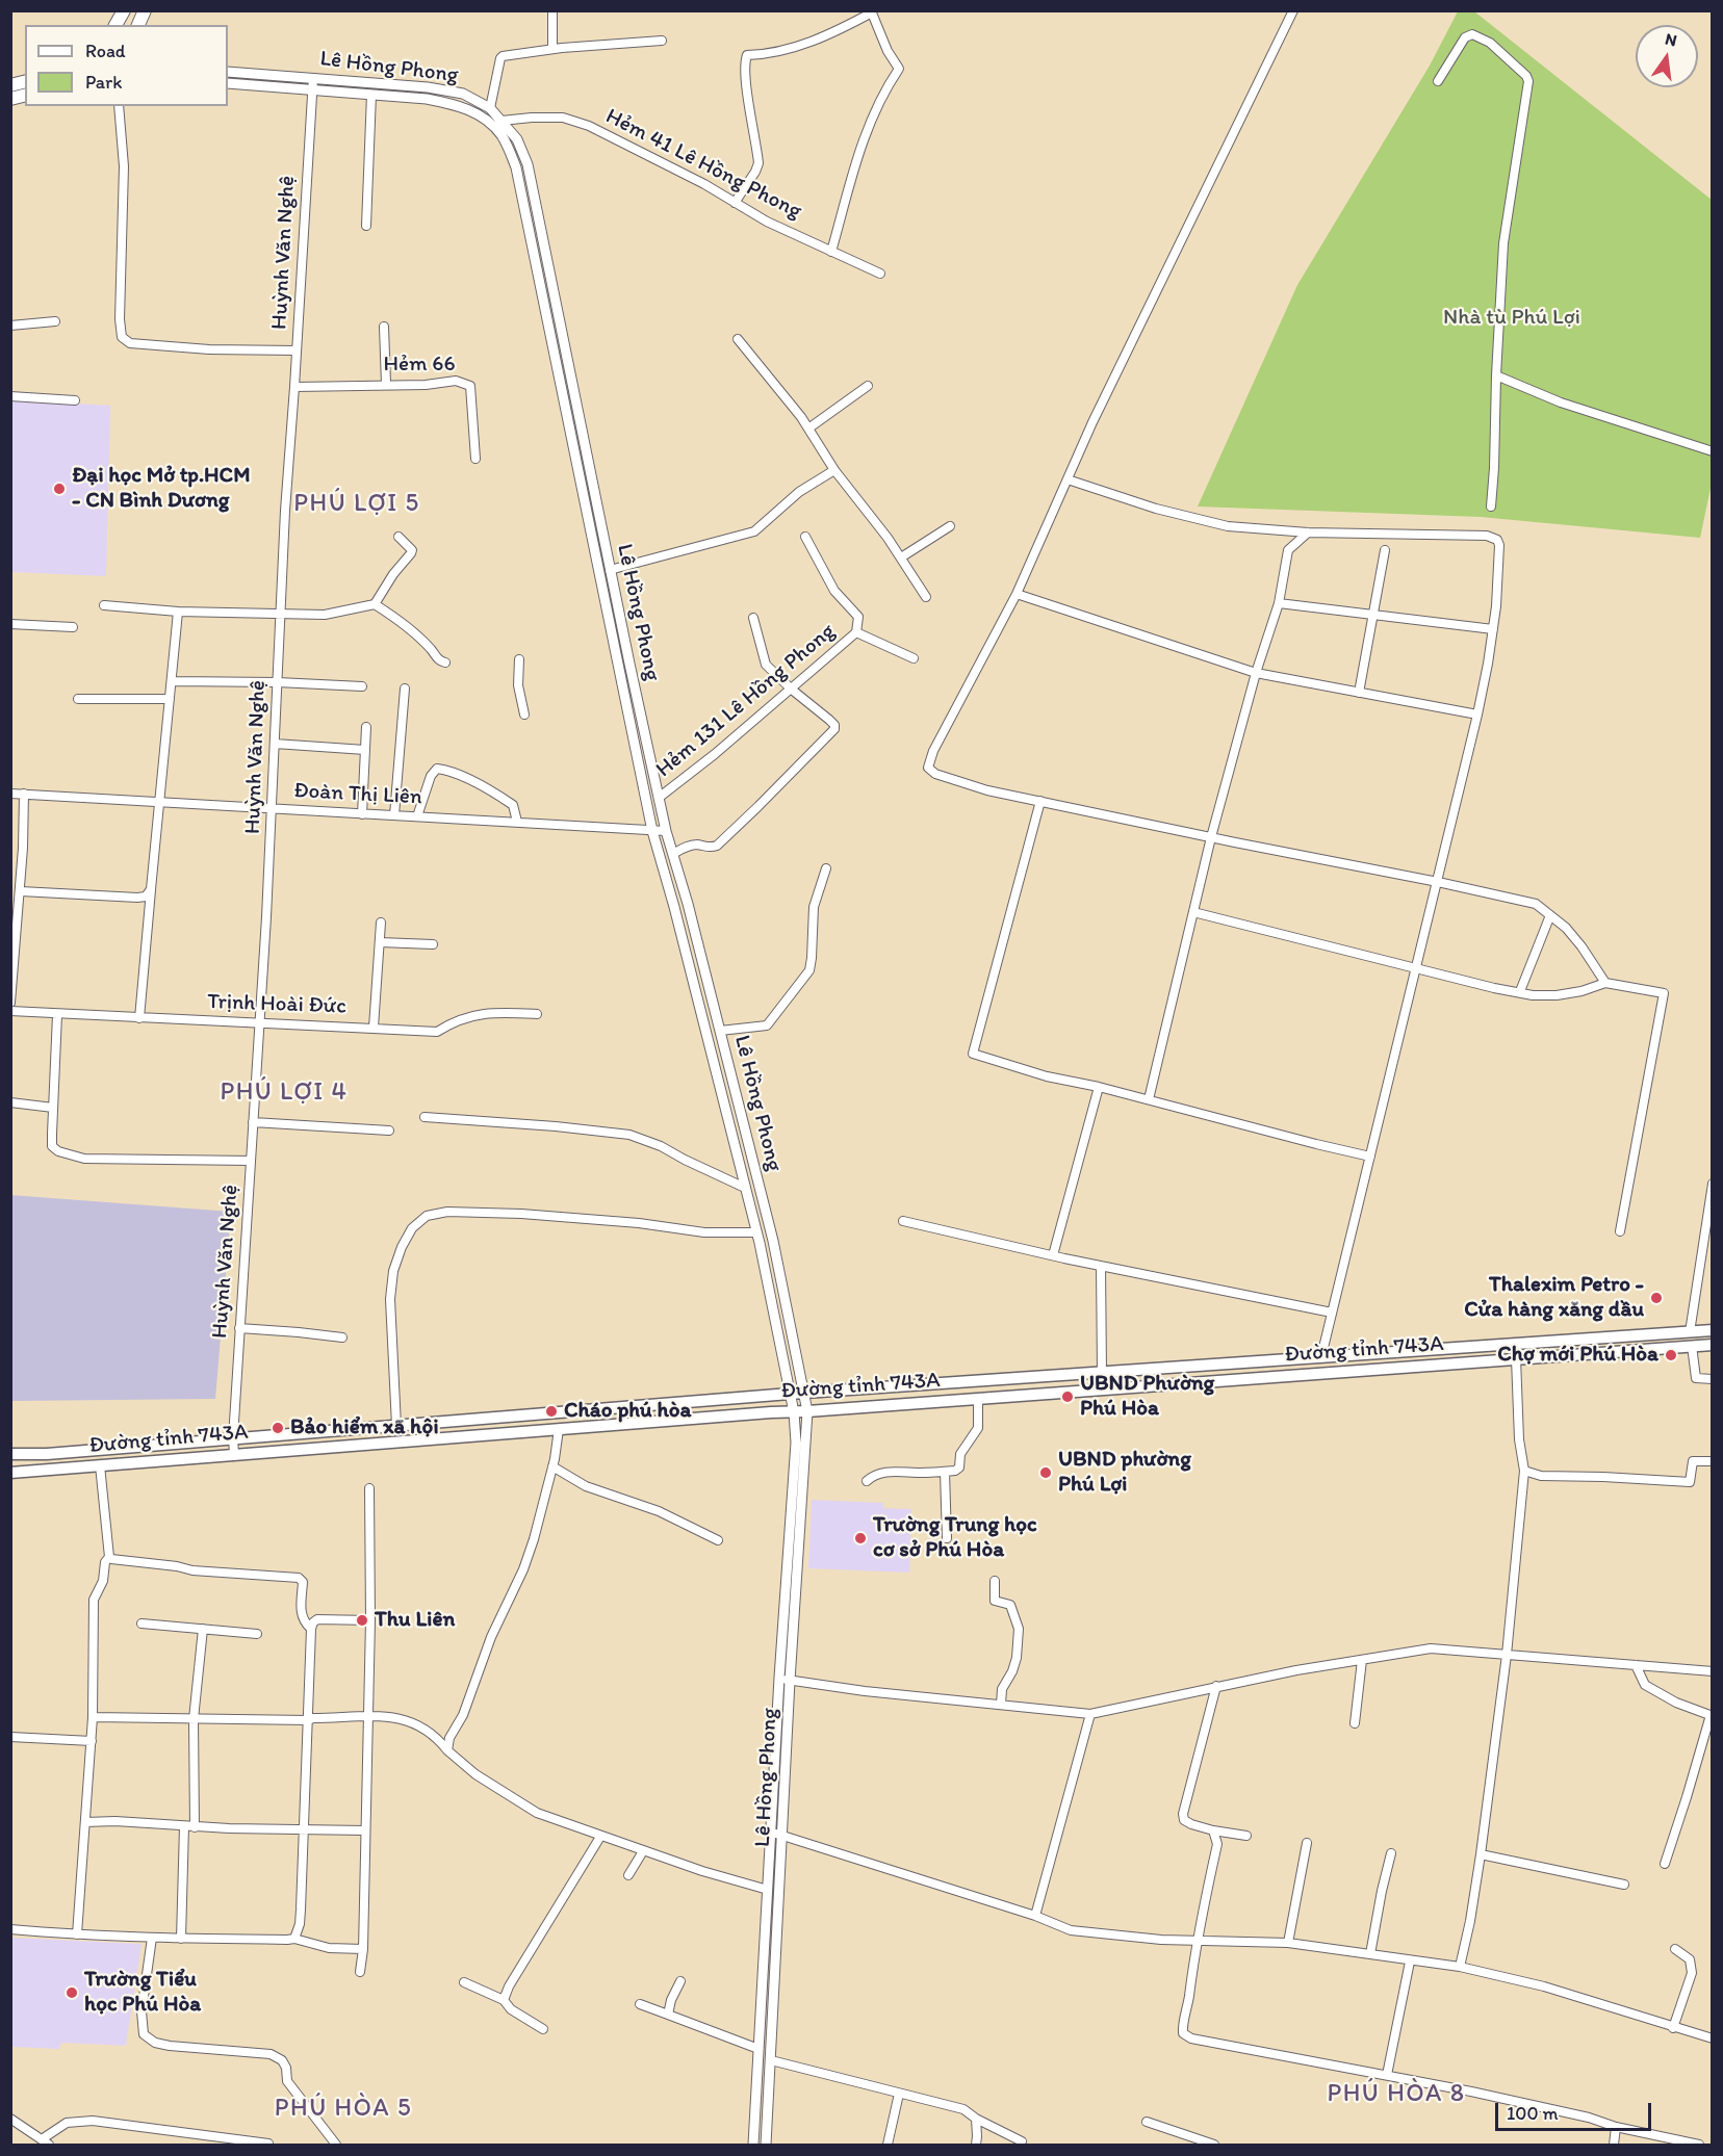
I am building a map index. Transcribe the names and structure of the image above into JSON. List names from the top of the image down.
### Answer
{
  "streets": {
    "main road": ["Đường tỉnh 743A"],
    "street": [
      "Lê Hồng Phong",
      "Hẻm 41 Lê Hồng Phong",
      "Huỳnh Văn Nghệ",
      "Hẻm 66",
      "Hẻm 131 Lê Hồng Phong",
      "Đoàn Thị Liên",
      "Trịnh Hoài Đức"
    ]
  },
  "crossings": [
    ["Lê Hồng Phong", "Hẻm 41 Lê Hồng Phong"],
    ["Lê Hồng Phong", "Huỳnh Văn Nghệ"],
    ["Lê Hồng Phong", "Hẻm 131 Lê Hồng Phong"],
    ["Lê Hồng Phong", "Đoàn Thị Liên"],
    ["Lê Hồng Phong", "Đường tỉnh 743A"],
    ["Huỳnh Văn Nghệ", "Hẻm 66"],
    ["Huỳnh Văn Nghệ", "Đoàn Thị Liên"],
    ["Huỳnh Văn Nghệ", "Trịnh Hoài Đức"],
    ["Huỳnh Văn Nghệ", "Đường tỉnh 743A"]
  ],
  "districts": [
    "PHÚ LỢI 5",
    "PHÚ LỢI 4",
    "PHÚ HÒA 8",
    "PHÚ HÒA 5"
  ],
  "parks": ["Nhà tù Phú Lợi"],
  "places": [
    "Đại học Mở tp.HCM - CN Bình Dương",
    "Thalexim Petro - Cửa hàng xăng dầu",
    "Chợ mới Phú Hòa",
    "UBND Phường Phú Hòa",
    "Cháo phú hòa",
    "Bảo hiểm xã hội",
    "UBND phường Phú Lợi",
    "Trường Trung học cơ sở Phú Hòa",
    "Thu Liên",
    "Trường Tiểu học Phú Hòa"
  ],
  "legend": ["Road", "Park"],
  "scale_bar": "100 m",
  "north": "top"
}
